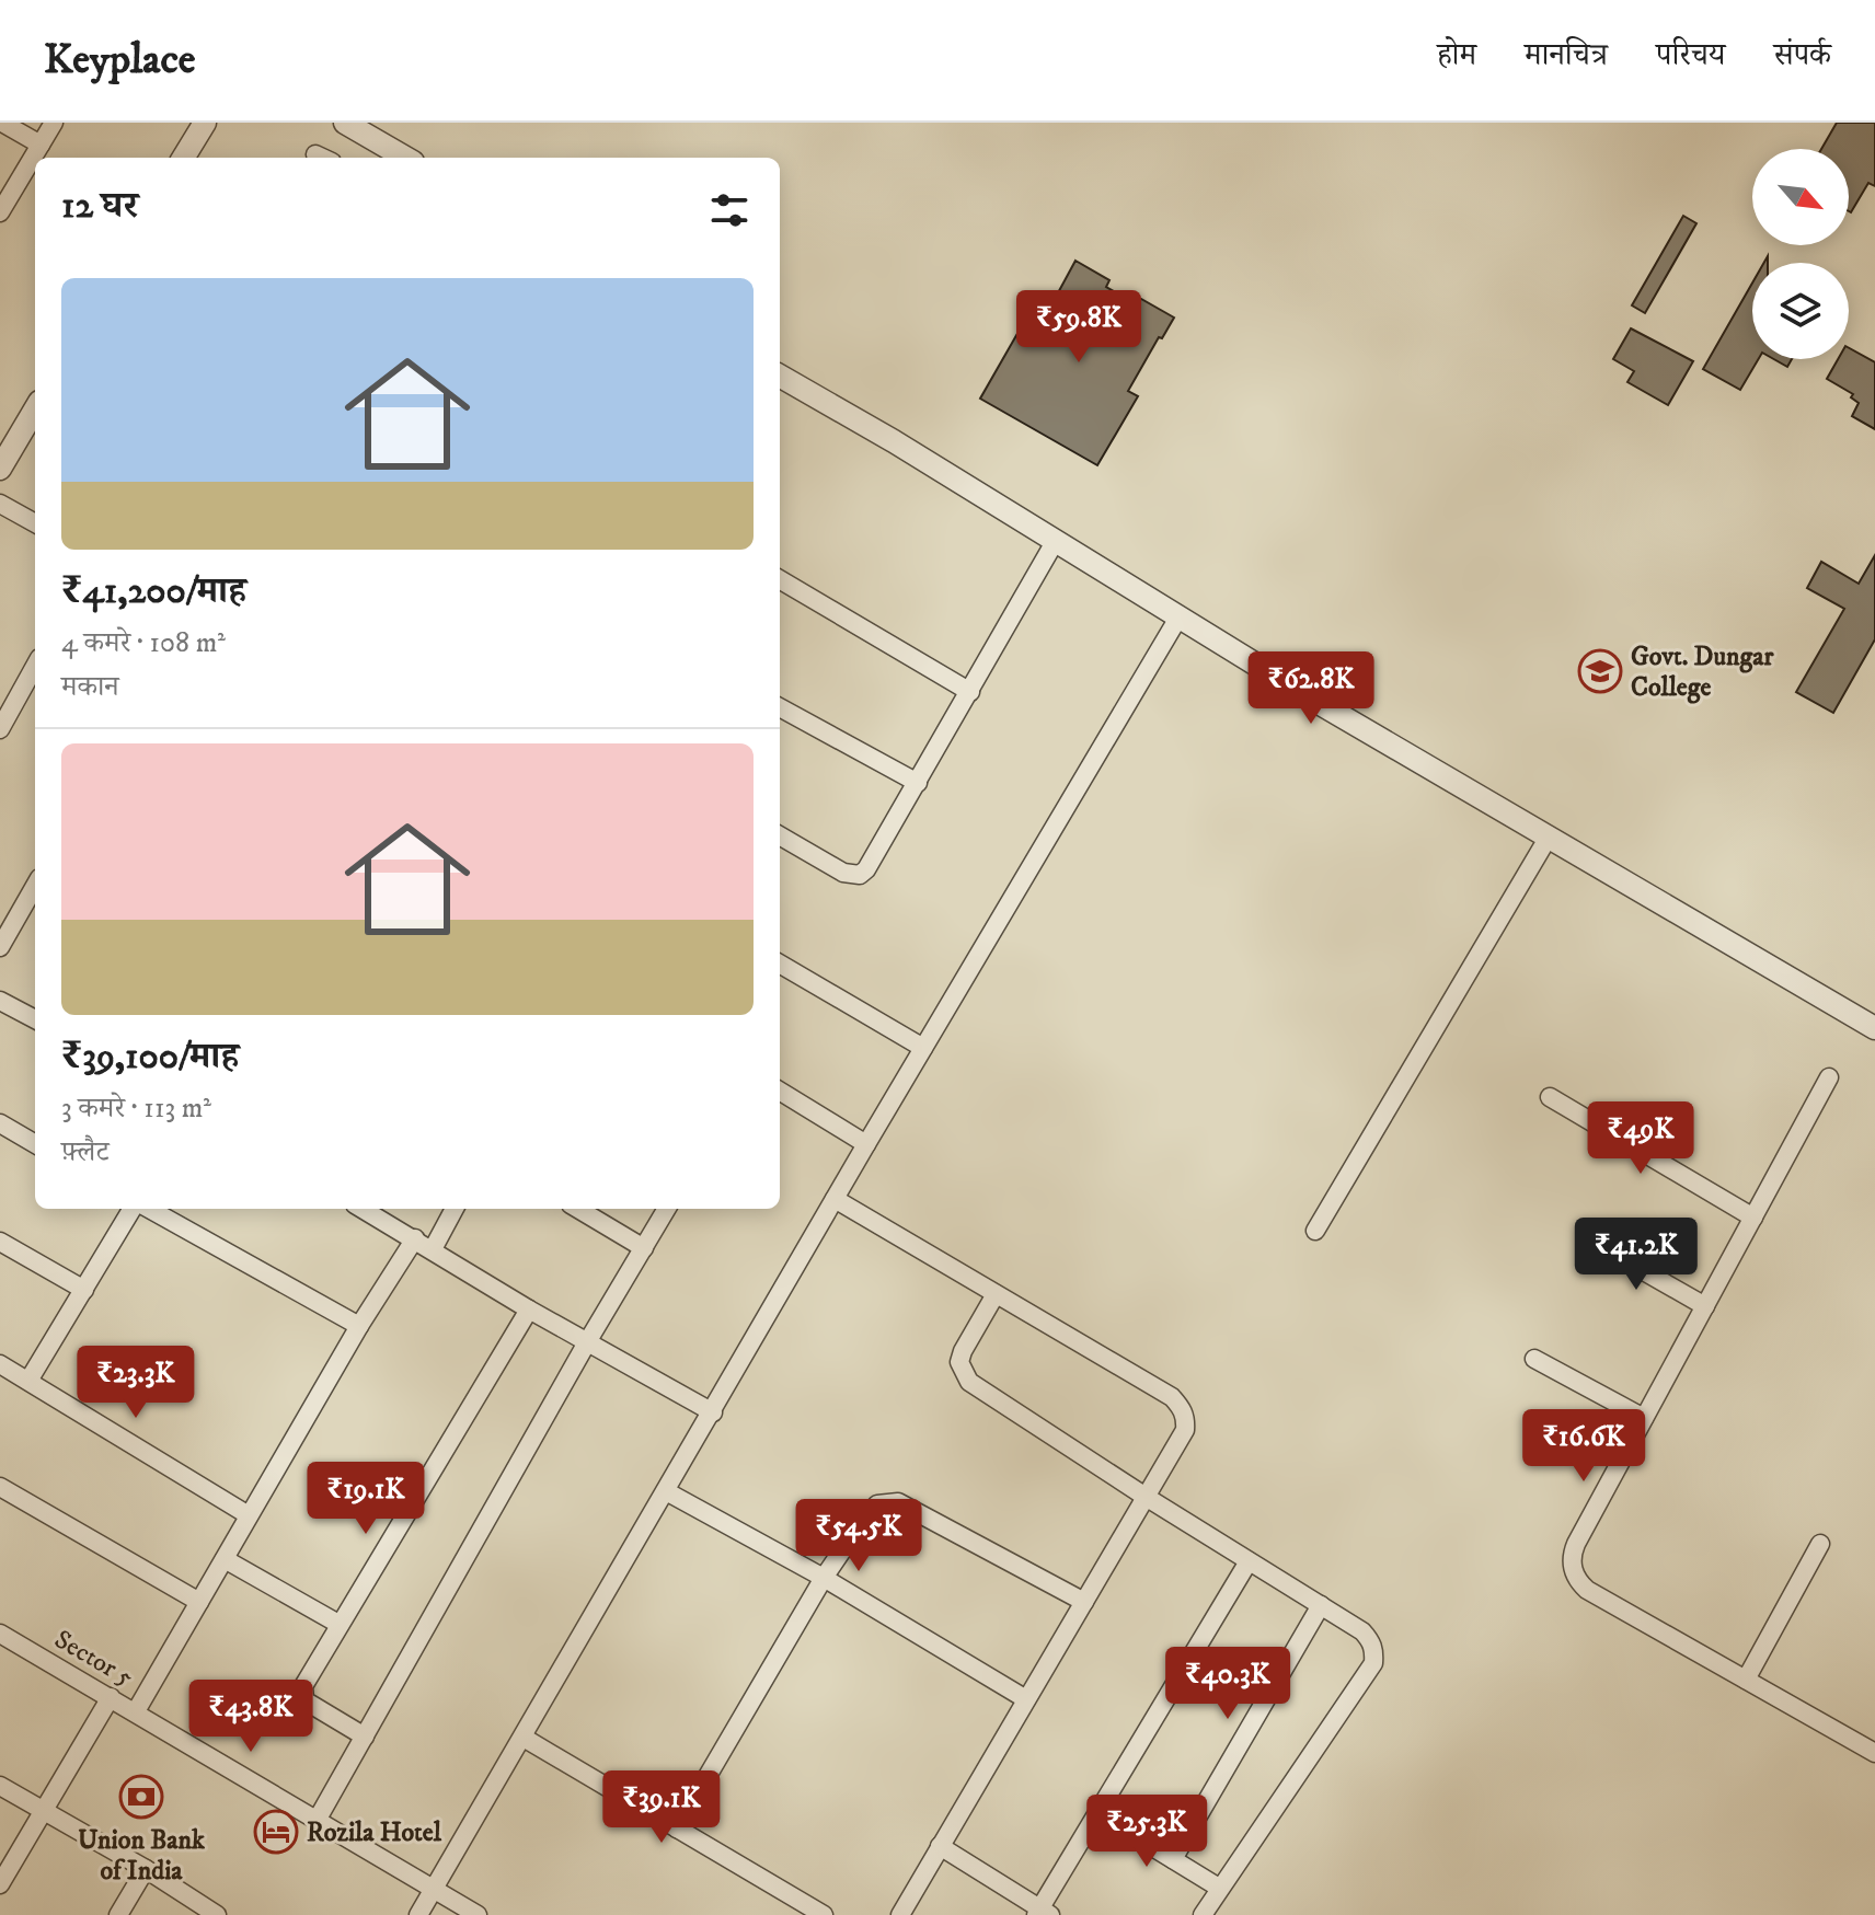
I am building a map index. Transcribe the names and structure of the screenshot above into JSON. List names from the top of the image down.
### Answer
{
  "streets": {
    "street": ["Sector 5"]
  },
  "places": {
    "school or university": ["Govt. Dungar College"],
    "bank": ["Union Bank of India"],
    "hotel": ["Rozila Hotel"]
  },
  "north": "bottom right",
  "page": {
    "header": "Keyplace",
    "nav": [
      "होम",
      "मानचित्र",
      "परिचय",
      "संपर्क"
    ],
    "heading": "12 घर",
    "list": [
      {
        "name": "₹41,200/माह",
        "note": "4 कमरे · 108 m² · मकान"
      },
      {
        "name": "₹39,100/माह",
        "note": "3 कमरे · 113 m² · फ़्लैट"
      }
    ],
    "price": [
      "₹59.8K",
      "₹62.8K",
      "₹49K",
      "₹41.2K",
      "₹23.3K",
      "₹16.6K",
      "₹19.1K",
      "₹54.5K",
      "₹40.3K",
      "₹43.8K",
      "₹39.1K",
      "₹25.3K"
    ]
  }
}
